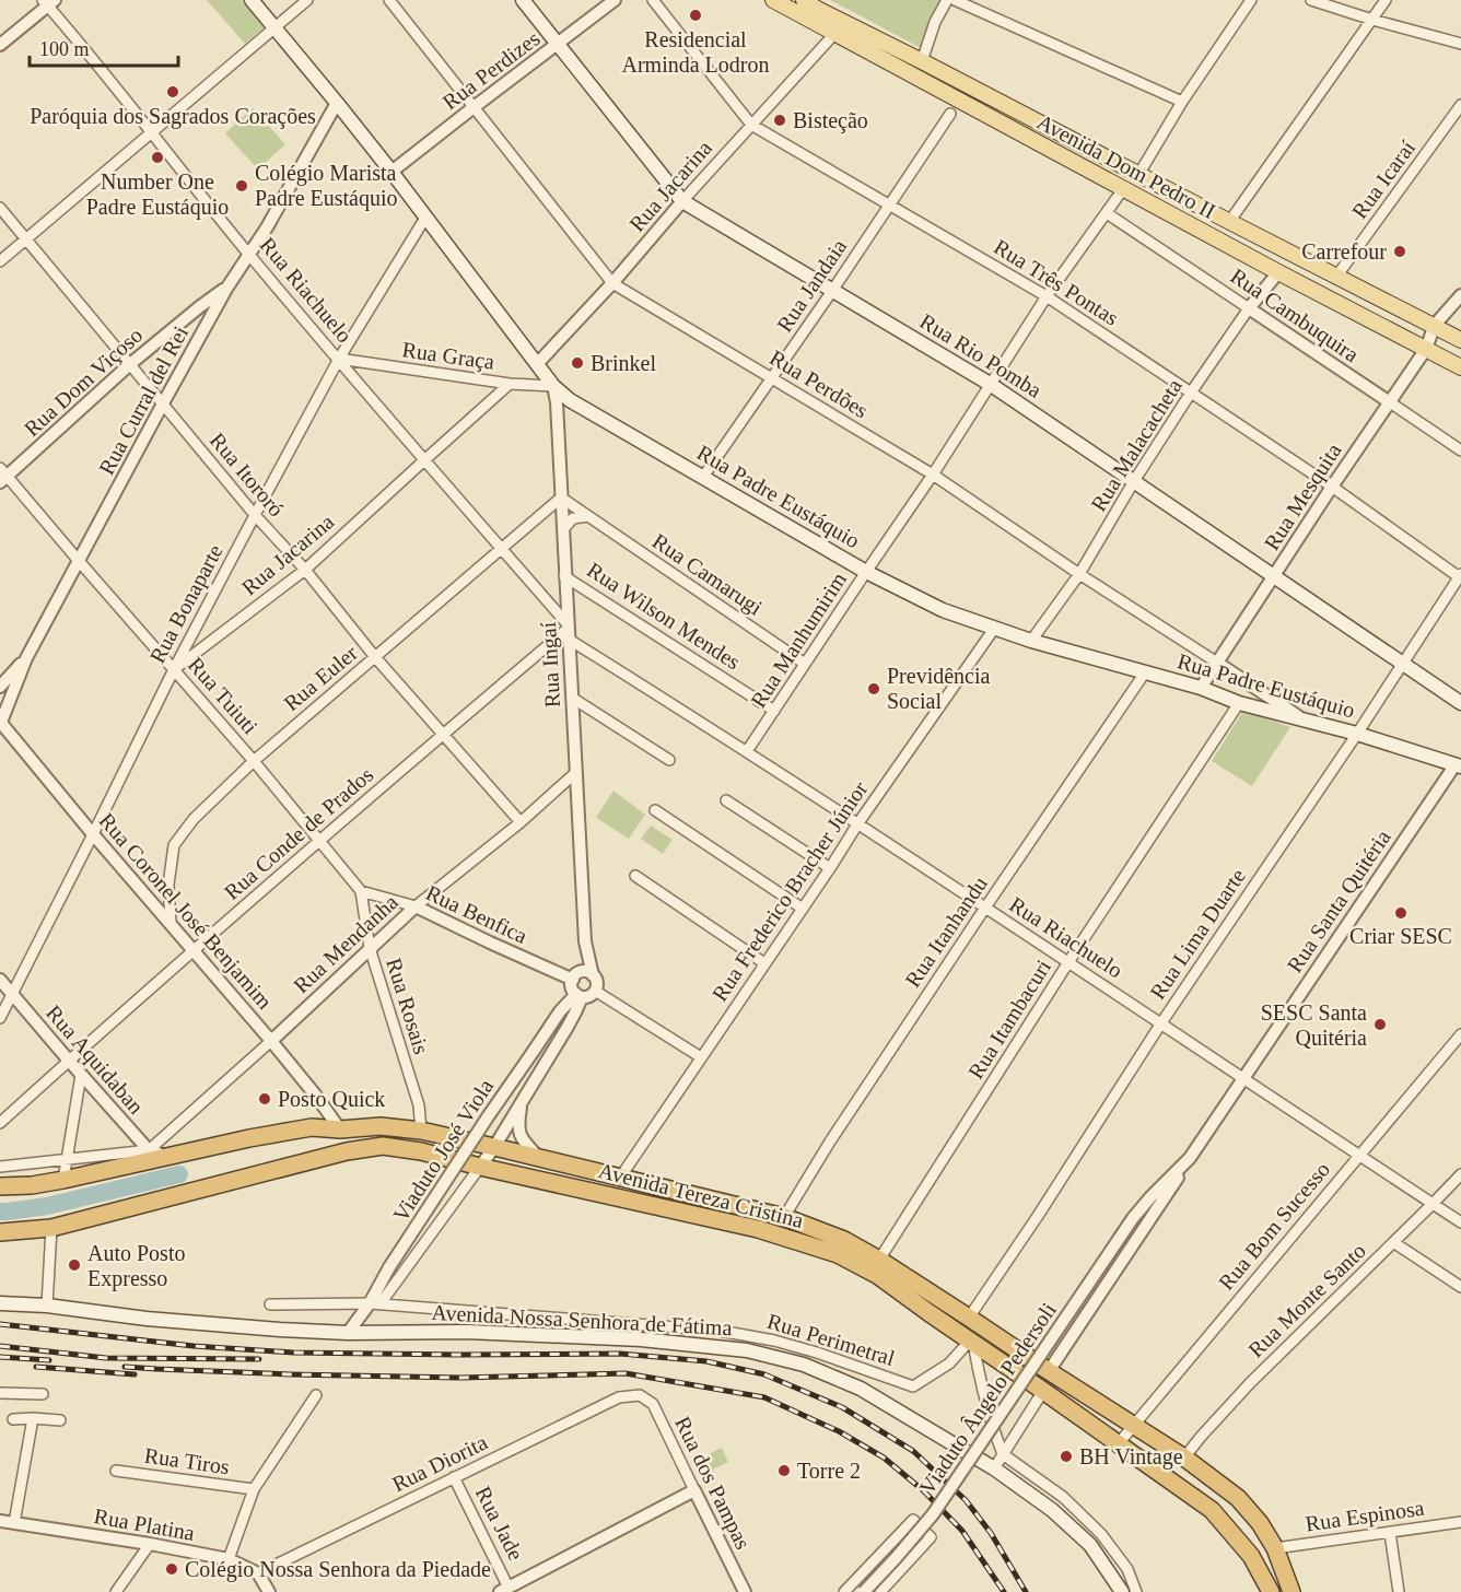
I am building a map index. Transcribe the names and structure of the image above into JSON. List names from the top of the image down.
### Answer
{
  "streets": {
    "highway": ["Avenida Tereza Cristina"],
    "main road": [
      "Avenida Dom Pedro II",
      "Rua Rio Pomba",
      "Rua Padre Eustáquio",
      "Avenida Nossa Senhora de Fátima"
    ],
    "street": [
      "Rua Perdizes",
      "Rua Icaraí",
      "Rua Jacarina",
      "Rua Três Pontas",
      "Rua Jandaia",
      "Rua Riachuelo",
      "Rua Cambuquira",
      "Rua Graça",
      "Rua Dom Viçoso",
      "Rua Perdões",
      "Rua Curral del Rei",
      "Rua Malacacheta",
      "Rua Itororó",
      "Rua Mesquita",
      "Rua Camarugi",
      "Rua Bonaparte",
      "Rua Wilson Mendes",
      "Rua Manhumirim",
      "Rua Ingaí",
      "Rua Euler",
      "Rua Tuiuti",
      "Rua Conde de Prados",
      "Rua Frederico Bracher Júnior",
      "Rua Santa Quitéria",
      "Rua Coronel José Benjamim",
      "Rua Benfica",
      "Rua Itanhandu",
      "Rua Lima Duarte",
      "Rua Mendanha",
      "Rua Rosais",
      "Rua Itambacuri",
      "Rua Aquidaban",
      "Viaduto José Viola",
      "Rua Bom Sucesso",
      "Rua Monte Santo",
      "Rua Perimetral",
      "Viaduto Ângelo Pedersoli",
      "Rua Tiros",
      "Rua Diorita",
      "Rua dos Pampas",
      "Rua Espinosa",
      "Rua Jade",
      "Rua Platina"
    ]
  },
  "crossings": [
    ["Rua Perdizes", "Rua Rio Pomba"],
    ["Rua Perdizes", "Rua Perdões"],
    ["Rua Perdizes", "Rua Padre Eustáquio"],
    ["Avenida Dom Pedro II", "Rua Icaraí"],
    ["Avenida Dom Pedro II", "Rua Jacarina"],
    ["Avenida Dom Pedro II", "Rua Malacacheta"],
    ["Avenida Dom Pedro II", "Rua Mesquita"],
    ["Avenida Dom Pedro II", "Rua Manhumirim"],
    ["Rua Jacarina", "Rua Três Pontas"],
    ["Rua Jacarina", "Rua Riachuelo"],
    ["Rua Jacarina", "Rua Graça"],
    ["Rua Jacarina", "Rua Rio Pomba"],
    ["Rua Jacarina", "Rua Perdões"],
    ["Rua Jacarina", "Rua Itororó"],
    ["Rua Jacarina", "Rua Padre Eustáquio"],
    ["Rua Jacarina", "Rua Bonaparte"],
    ["Rua Jacarina", "Rua Tuiuti"],
    ["Rua Três Pontas", "Rua Jandaia"],
    ["Rua Três Pontas", "Rua Malacacheta"],
    ["Rua Três Pontas", "Rua Mesquita"],
    ["Rua Três Pontas", "Rua Manhumirim"],
    ["Rua Três Pontas", "Rua Lima Duarte"],
    ["Rua Jandaia", "Rua Rio Pomba"],
    ["Rua Jandaia", "Rua Perdões"],
    ["Rua Jandaia", "Rua Padre Eustáquio"],
    ["Rua Riachuelo", "Rua Graça"],
    ["Rua Riachuelo", "Rua Curral del Rei"],
    ["Rua Riachuelo", "Rua Bonaparte"],
    ["Rua Riachuelo", "Rua Manhumirim"],
    ["Rua Riachuelo", "Rua Ingaí"],
    ["Rua Riachuelo", "Rua Euler"],
    ["Rua Riachuelo", "Rua Conde de Prados"],
    ["Rua Riachuelo", "Rua Frederico Bracher Júnior"],
    ["Rua Riachuelo", "Rua Santa Quitéria"],
    ["Rua Riachuelo", "Rua Itanhandu"],
    ["Rua Riachuelo", "Rua Lima Duarte"],
    ["Rua Riachuelo", "Rua Itambacuri"],
    ["Rua Riachuelo", "Rua Bom Sucesso"],
    ["Rua Riachuelo", "Rua Monte Santo"],
    ["Rua Cambuquira", "Rua Malacacheta"],
    ["Rua Cambuquira", "Rua Mesquita"],
    ["Rua Cambuquira", "Rua Manhumirim"],
    ["Rua Graça", "Rua Padre Eustáquio"],
    ["Rua Graça", "Rua Bonaparte"],
    ["Rua Graça", "Rua Ingaí"],
    ["Rua Rio Pomba", "Rua Malacacheta"],
    ["Rua Rio Pomba", "Rua Mesquita"],
    ["Rua Rio Pomba", "Rua Manhumirim"],
    ["Rua Rio Pomba", "Rua Lima Duarte"],
    ["Rua Dom Viçoso", "Rua Curral del Rei"],
    ["Rua Dom Viçoso", "Rua Itororó"],
    ["Rua Dom Viçoso", "Rua Tuiuti"],
    ["Rua Perdões", "Rua Malacacheta"],
    ["Rua Perdões", "Rua Padre Eustáquio"],
    ["Rua Perdões", "Rua Mesquita"],
    ["Rua Perdões", "Rua Manhumirim"],
    ["Rua Curral del Rei", "Rua Itororó"],
    ["Rua Curral del Rei", "Rua Padre Eustáquio"],
    ["Rua Curral del Rei", "Rua Tuiuti"],
    ["Rua Curral del Rei", "Rua Coronel José Benjamim"],
    ["Rua Malacacheta", "Rua Padre Eustáquio"],
    ["Rua Itororó", "Rua Bonaparte"],
    ["Rua Itororó", "Rua Euler"],
    ["Rua Itororó", "Rua Conde de Prados"],
    ["Rua Itororó", "Rua Mendanha"],
    ["Rua Padre Eustáquio", "Rua Mesquita"],
    ["Rua Padre Eustáquio", "Rua Bonaparte"],
    ["Rua Padre Eustáquio", "Rua Manhumirim"],
    ["Rua Padre Eustáquio", "Rua Ingaí"],
    ["Rua Padre Eustáquio", "Rua Frederico Bracher Júnior"],
    ["Rua Padre Eustáquio", "Rua Santa Quitéria"],
    ["Rua Padre Eustáquio", "Rua Itanhandu"],
    ["Rua Padre Eustáquio", "Rua Lima Duarte"],
    ["Rua Padre Eustáquio", "Rua Itambacuri"],
    ["Rua Camarugi", "Rua Manhumirim"],
    ["Rua Camarugi", "Rua Ingaí"],
    ["Rua Camarugi", "Rua Euler"],
    ["Rua Bonaparte", "Rua Tuiuti"],
    ["Rua Bonaparte", "Rua Coronel José Benjamim"],
    ["Rua Bonaparte", "Rua Aquidaban"],
    ["Rua Wilson Mendes", "Rua Manhumirim"],
    ["Rua Wilson Mendes", "Rua Ingaí"],
    ["Rua Ingaí", "Rua Euler"],
    ["Rua Ingaí", "Rua Conde de Prados"],
    ["Rua Ingaí", "Rua Benfica"],
    ["Rua Ingaí", "Rua Mendanha"],
    ["Rua Ingaí", "Viaduto José Viola"],
    ["Rua Euler", "Rua Tuiuti"],
    ["Rua Euler", "Rua Coronel José Benjamim"],
    ["Rua Tuiuti", "Rua Conde de Prados"],
    ["Rua Tuiuti", "Rua Benfica"],
    ["Rua Tuiuti", "Rua Rosais"],
    ["Rua Conde de Prados", "Rua Coronel José Benjamim"],
    ["Rua Conde de Prados", "Rua Aquidaban"],
    ["Rua Frederico Bracher Júnior", "Avenida Tereza Cristina"],
    ["Rua Santa Quitéria", "Avenida Tereza Cristina"],
    ["Rua Santa Quitéria", "Viaduto Ângelo Pedersoli"],
    ["Rua Coronel José Benjamim", "Rua Mendanha"],
    ["Rua Coronel José Benjamim", "Avenida Tereza Cristina"],
    ["Rua Benfica", "Rua Mendanha"],
    ["Rua Benfica", "Rua Rosais"],
    ["Rua Benfica", "Viaduto José Viola"],
    ["Rua Itanhandu", "Avenida Tereza Cristina"],
    ["Rua Lima Duarte", "Avenida Tereza Cristina"],
    ["Rua Mendanha", "Rua Rosais"],
    ["Rua Mendanha", "Rua Aquidaban"],
    ["Rua Rosais", "Avenida Tereza Cristina"],
    ["Rua Itambacuri", "Avenida Tereza Cristina"],
    ["Rua Aquidaban", "Avenida Tereza Cristina"],
    ["Viaduto José Viola", "Avenida Nossa Senhora de Fátima"],
    ["Viaduto José Viola", "Rua Perimetral"],
    ["Avenida Tereza Cristina", "Rua Bom Sucesso"],
    ["Avenida Tereza Cristina", "Rua Monte Santo"],
    ["Avenida Tereza Cristina", "Rua Perimetral"],
    ["Avenida Tereza Cristina", "Rua Espinosa"],
    ["Rua Diorita", "Rua dos Pampas"],
    ["Rua Diorita", "Rua Jade"],
    ["Rua Diorita", "Rua Platina"]
  ],
  "places": [
    "Residencial Arminda Lodron",
    "Paróquia dos Sagrados Corações",
    "Bisteção",
    "Number One Padre Eustáquio",
    "Colégio Marista Padre Eustáquio",
    "Carrefour",
    "Brinkel",
    "Previdência Social",
    "Criar SESC",
    "SESC Santa Quitéria",
    "Posto Quick",
    "Auto Posto Expresso",
    "BH Vintage",
    "Torre 2",
    "Colégio Nossa Senhora da Piedade"
  ],
  "scale_bar": "100 m"
}
